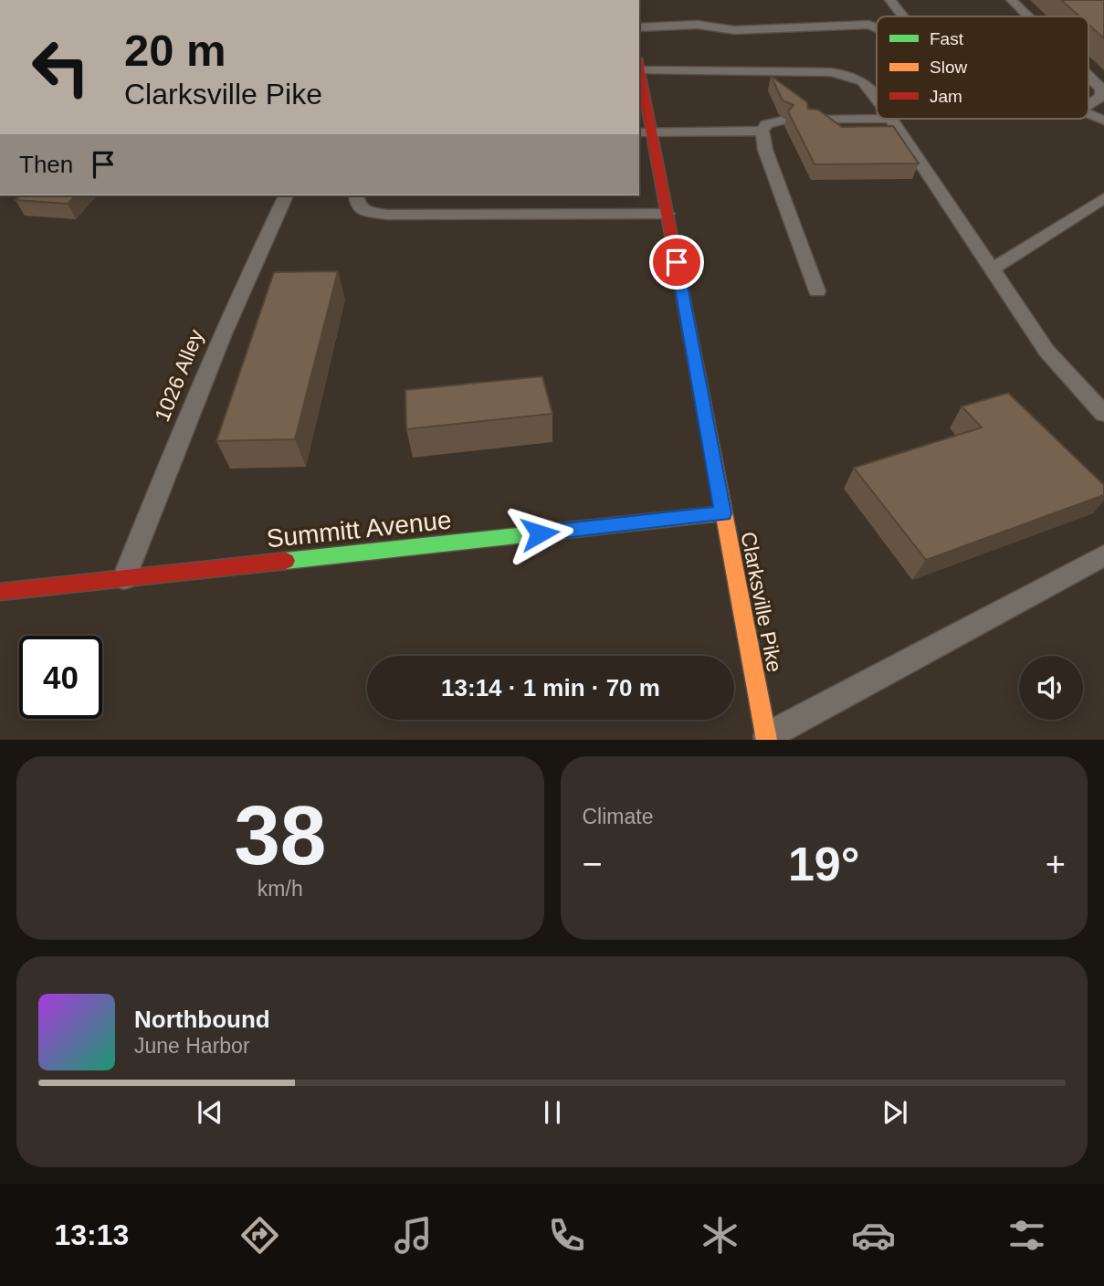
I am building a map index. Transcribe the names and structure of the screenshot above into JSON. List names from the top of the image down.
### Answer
{
  "streets": {
    "main road": ["Summitt Avenue", "Clarksville Pike"],
    "lane": ["1026 Alley"]
  },
  "crossings": [
    ["1026 Alley", "Summitt Avenue"],
    ["Summitt Avenue", "Clarksville Pike"]
  ],
  "legend": ["Fast", "Slow", "Jam"],
  "page": {
    "turn": ["20 m", "Clarksville Pike"],
    "then": "Then",
    "limit": "40",
    "trip": "13:14 · 1 min · 70 m",
    "tile": [
      ["38", "km/h"],
      "Climate"
    ],
    "heat": ["−", "19°", "+"],
    "song": ["Northbound", "June Harbor"],
    "tabs": "13:13"
  }
}
